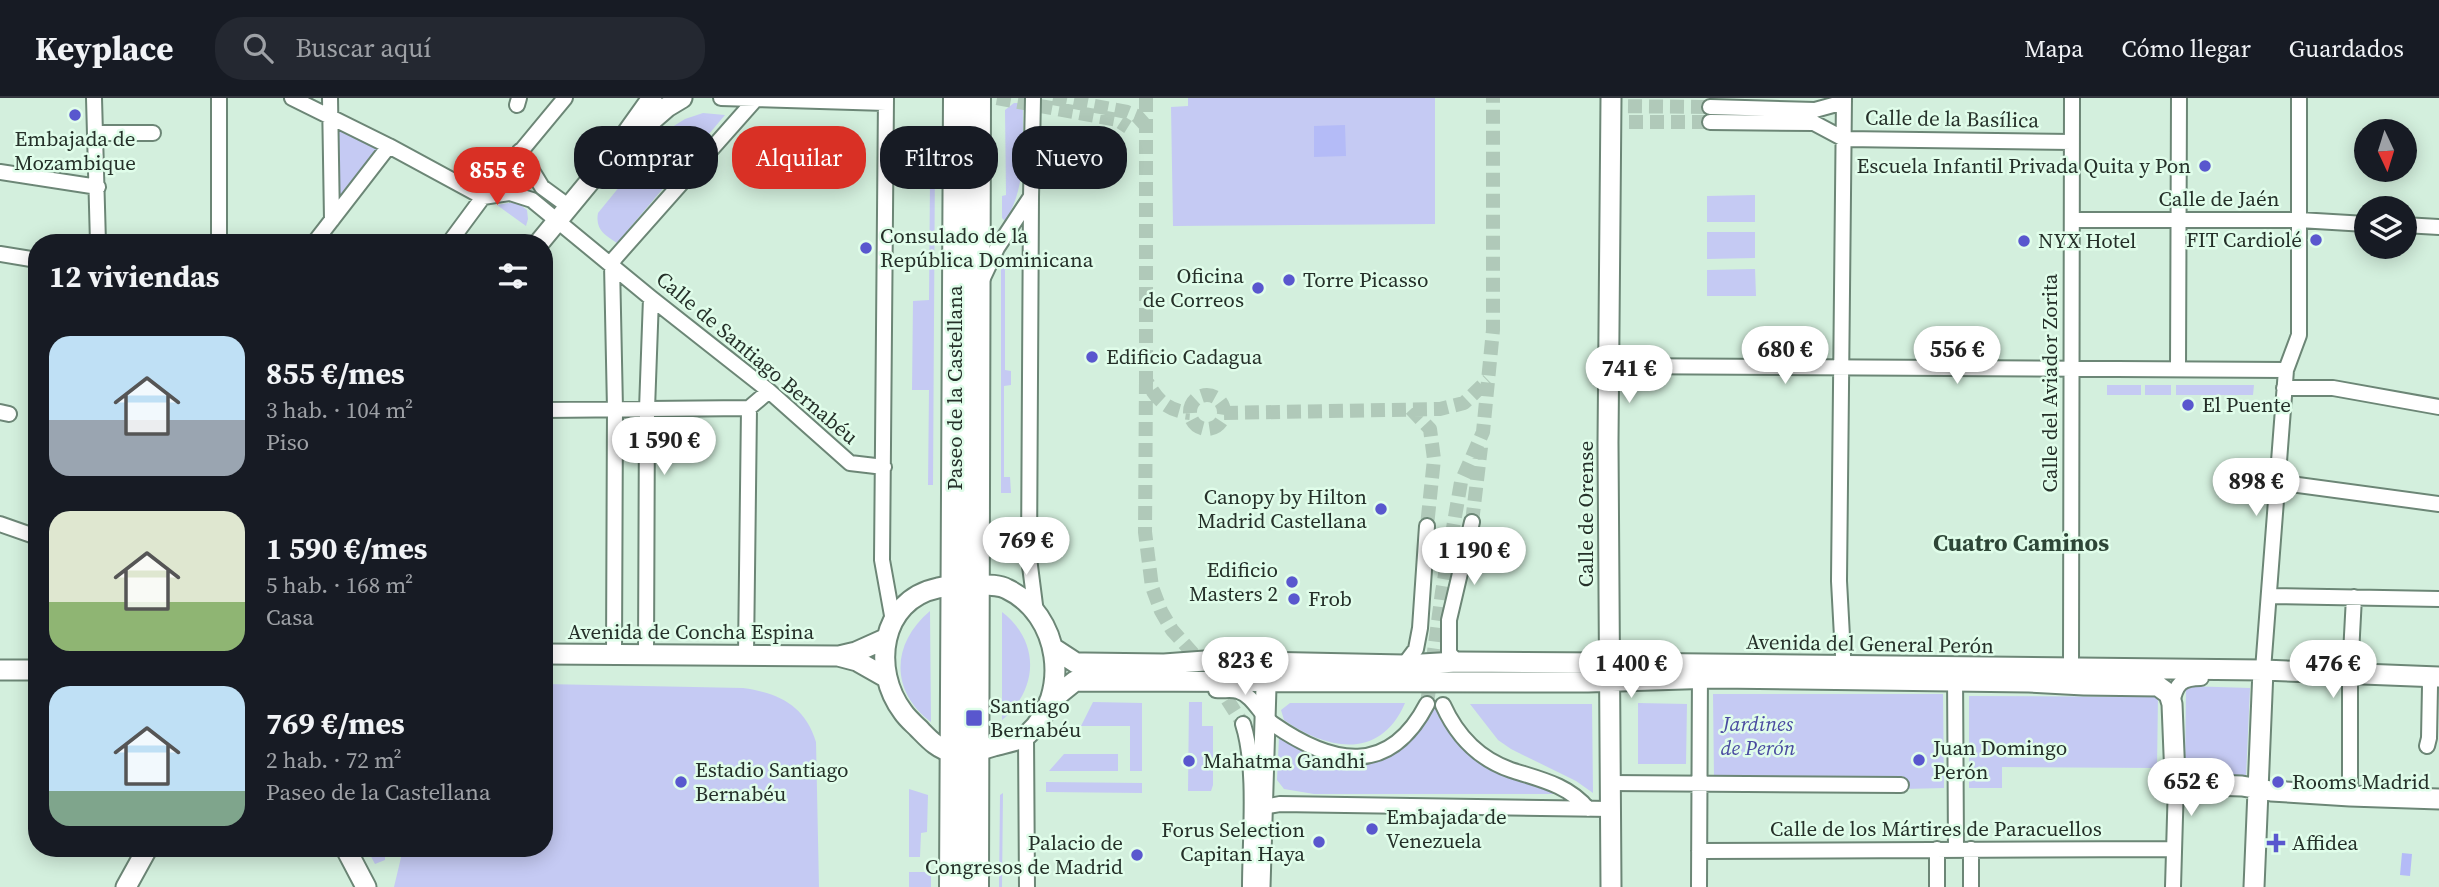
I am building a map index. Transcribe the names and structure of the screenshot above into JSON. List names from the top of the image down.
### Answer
{
  "streets": {
    "highway": ["Paseo de la Castellana"],
    "main road": ["Calle de Orense", "Avenida de Concha Espina", "Avenida del General Perón"],
    "street": [
      "Calle de la Basílica",
      "Calle de Jaén",
      "Calle de Santiago Bernabéu",
      "Calle del Aviador Zorita",
      "Calle de los Mártires de Paracuellos"
    ]
  },
  "crossings": [
    ["Calle de la Basílica", "Calle del Aviador Zorita"],
    ["Calle de Jaén", "Calle del Aviador Zorita"],
    ["Calle del Aviador Zorita", "Avenida del General Perón"],
    ["Calle de Orense", "Avenida del General Perón"]
  ],
  "districts": ["Cuatro Caminos"],
  "parks": ["Jardines de Perón"],
  "places": {
    "other": [
      "Embajada de Mozambique",
      "Escuela Infantil Privada Quita y Pon",
      "FIT Cardiolé",
      "NYX Hotel",
      "Consulado de la República Dominicana",
      "Torre Picasso",
      "Oficina de Correos",
      "Edificio Cadagua",
      "El Puente",
      "Canopy by Hilton Madrid Castellana",
      "Edificio Masters 2",
      "Frob",
      "Juan Domingo Perón",
      "Mahatma Gandhi",
      "Estadio Santiago Bernabéu",
      "Rooms Madrid",
      "Embajada de Venezuela",
      "Forus Selection Capitan Haya",
      "Palacio de Congresos de Madrid"
    ],
    "transit": ["Santiago Bernabéu"],
    "health": ["Affidea"]
  },
  "north": "bottom",
  "page": {
    "header": "Keyplace",
    "search": "Buscar aquí",
    "nav": ["Mapa", "Cómo llegar", "Guardados"],
    "chip": [
      "Comprar",
      "Alquilar",
      "Filtros",
      "Nuevo"
    ],
    "price": [
      "855 €",
      "680 €",
      "556 €",
      "741 €",
      "1 590 €",
      "898 €",
      "769 €",
      "1 190 €",
      "823 €",
      "1 400 €",
      "476 €",
      "652 €"
    ],
    "heading": "12 viviendas",
    "list": [
      {
        "name": "855 €/mes",
        "note": "3 hab. · 104 m² · Piso"
      },
      {
        "name": "1 590 €/mes",
        "note": "5 hab. · 168 m² · Casa"
      },
      {
        "name": "769 €/mes",
        "note": "2 hab. · 72 m² · Paseo de la Castellana"
      }
    ]
  }
}
